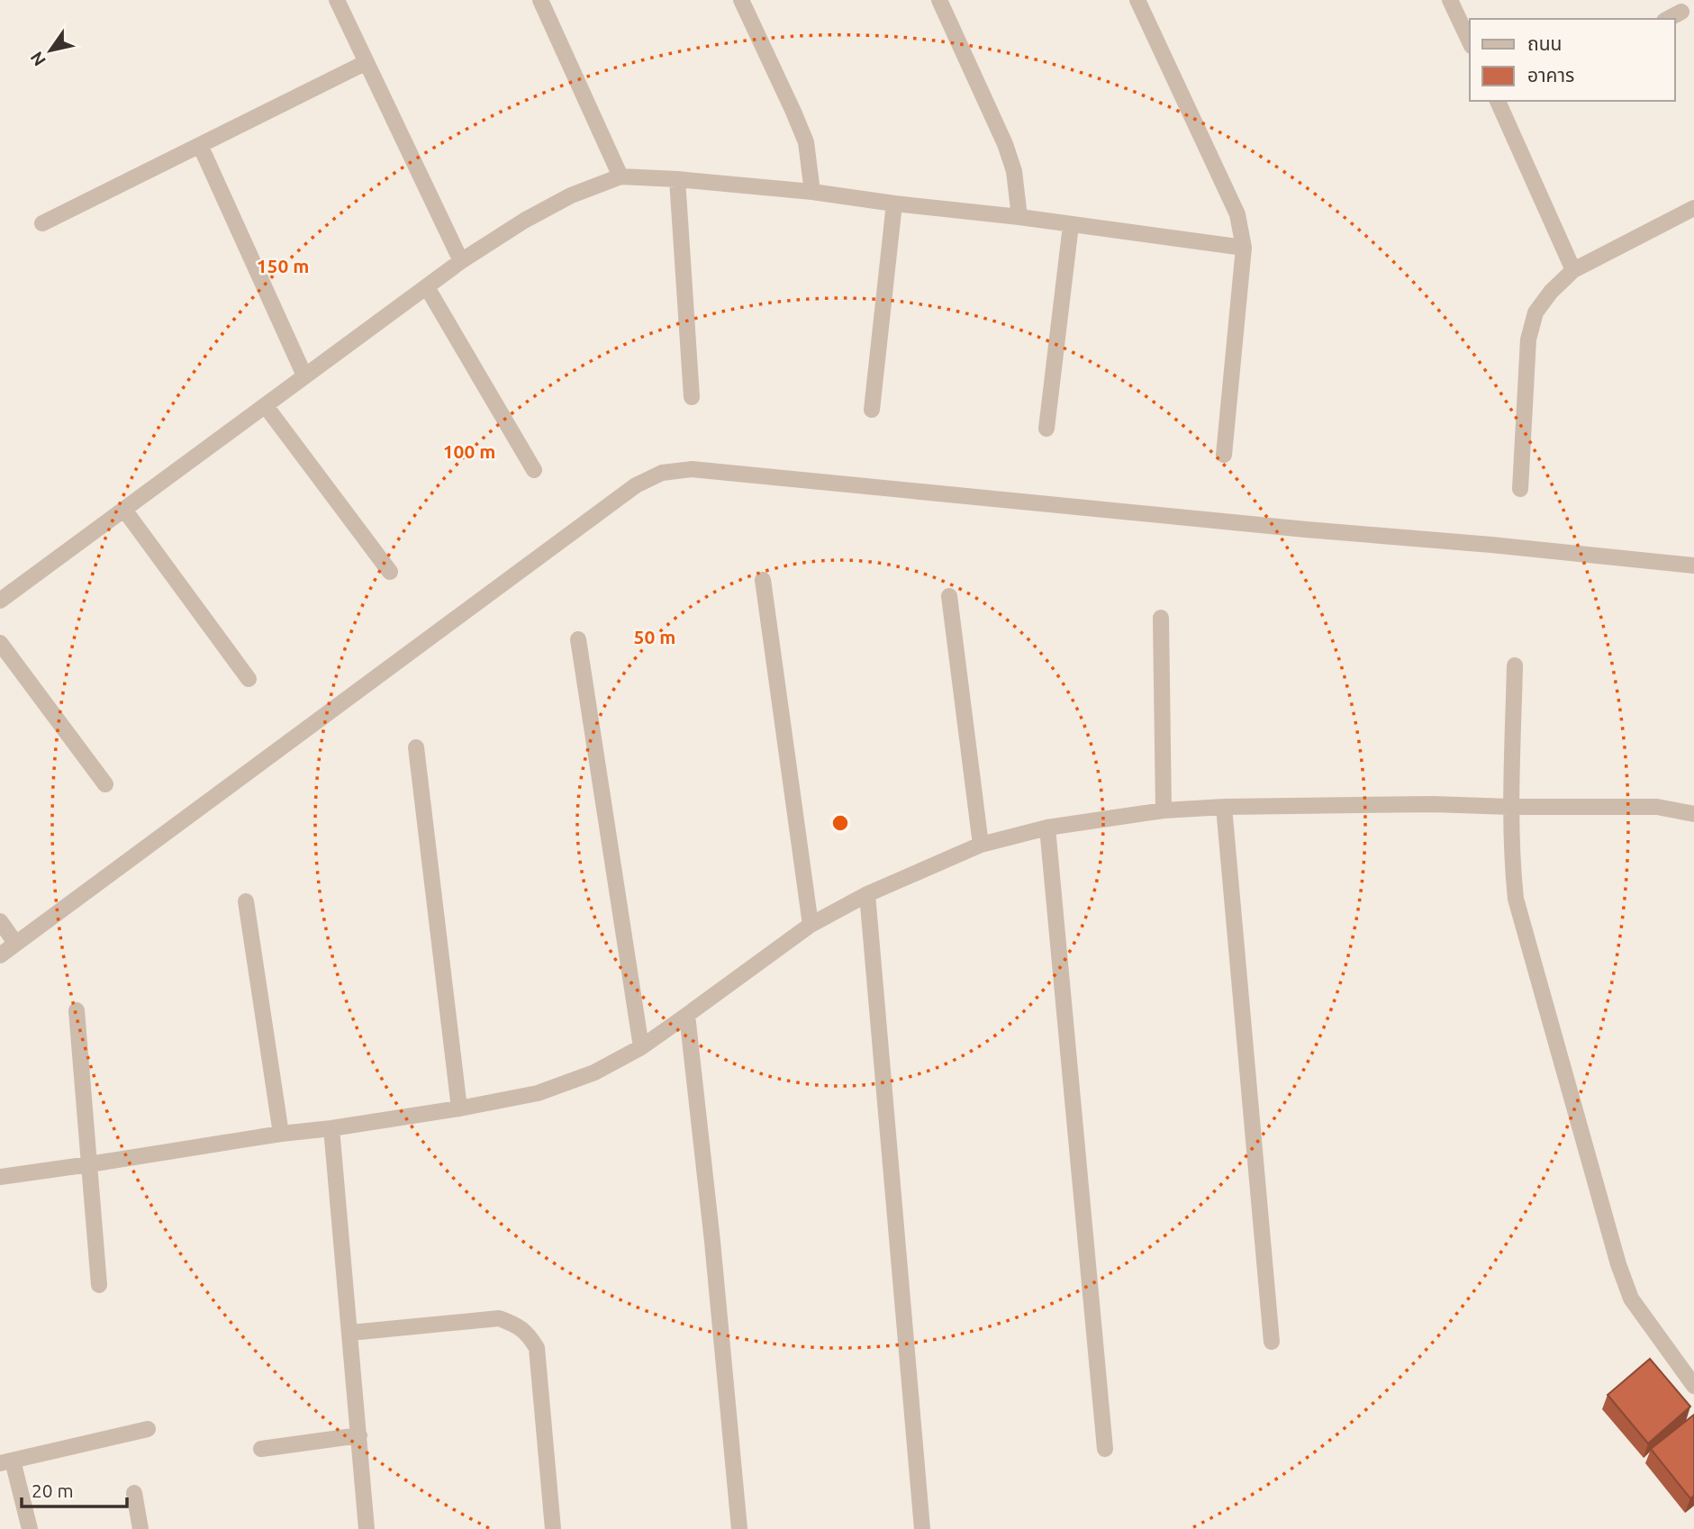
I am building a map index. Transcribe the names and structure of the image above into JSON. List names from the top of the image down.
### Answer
{
  "legend": ["ถนน", "อาคาร"],
  "scale_bar": "20 m",
  "north": "bottom left",
  "rings": ["150 m", "100 m", "50 m"]
}
